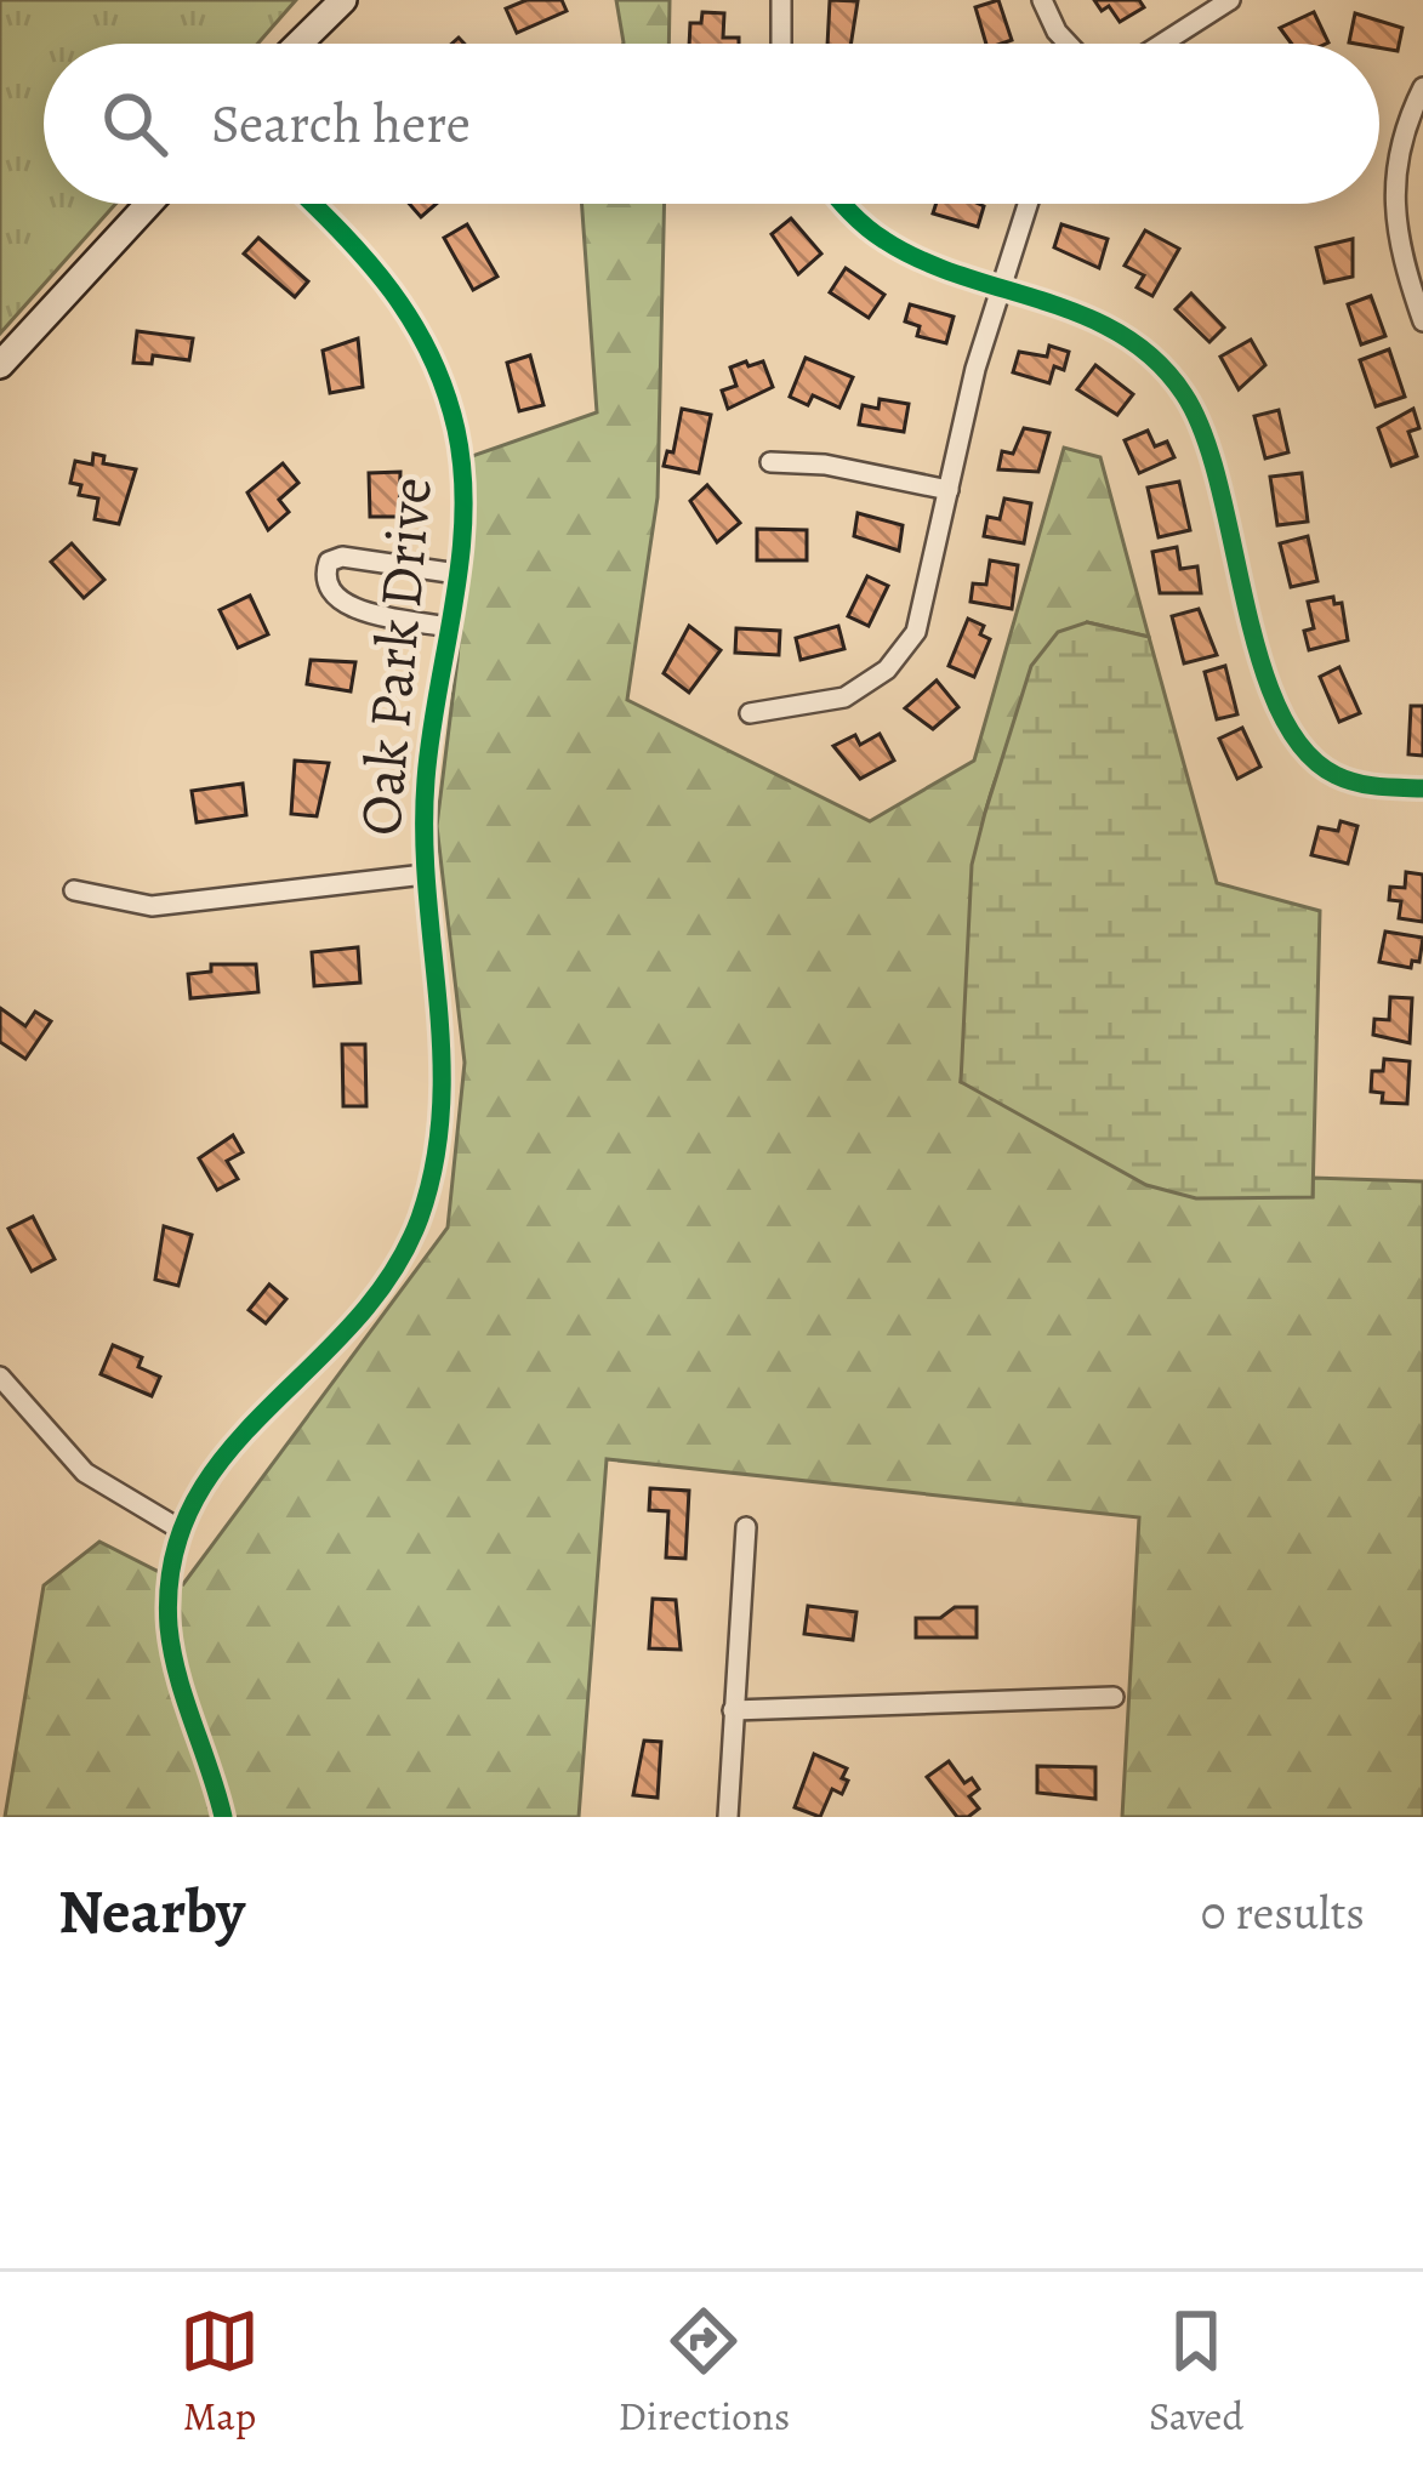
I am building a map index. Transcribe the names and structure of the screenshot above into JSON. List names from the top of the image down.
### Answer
{
  "streets": {
    "street": ["Oak Park Drive"]
  },
  "page": {
    "search": "Search here",
    "heading": ["Nearby", "0 results"],
    "nav": ["Map", "Directions", "Saved"]
  }
}
